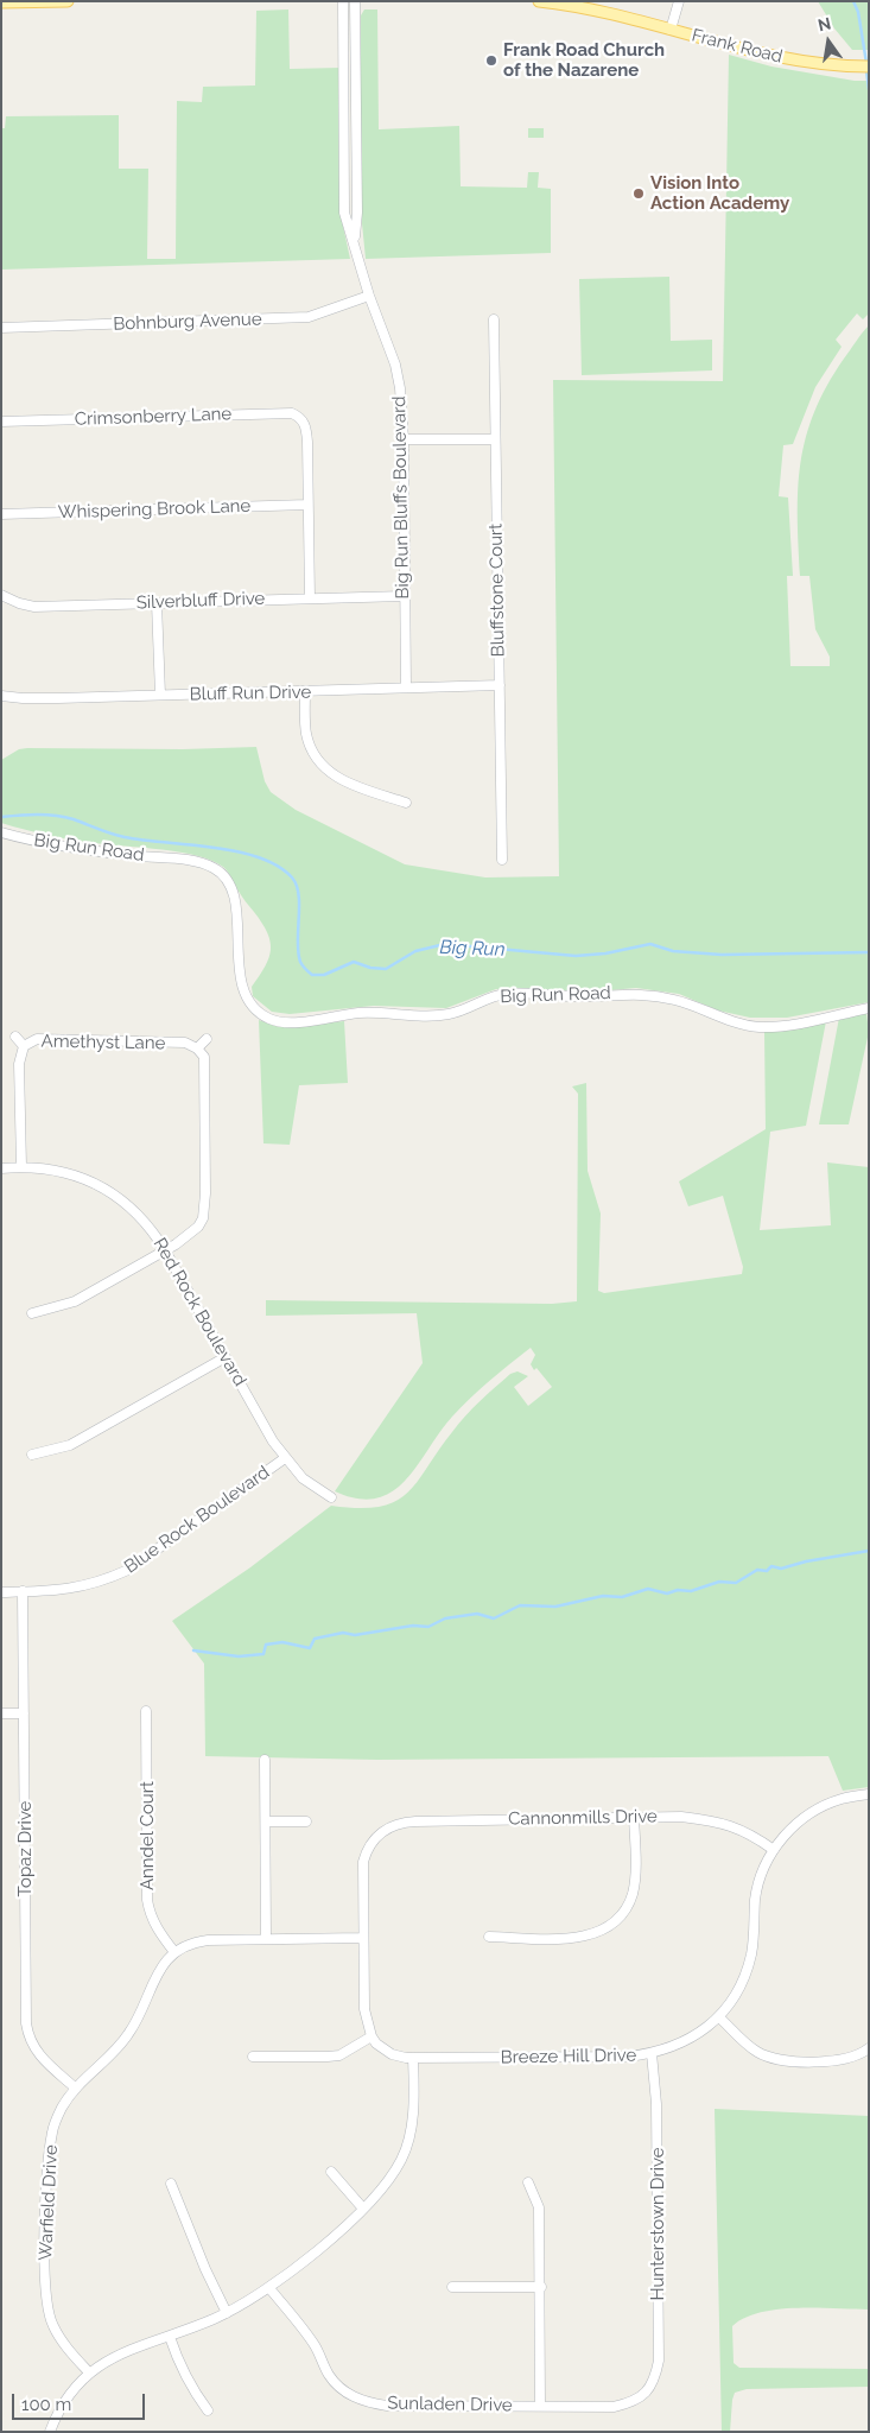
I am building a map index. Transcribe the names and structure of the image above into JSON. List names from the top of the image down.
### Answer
{
  "streets": {
    "main road": ["Frank Road"],
    "street": [
      "Bohnburg Avenue",
      "Crimsonberry Lane",
      "Big Run Bluffs Boulevard",
      "Whispering Brook Lane",
      "Bluffstone Court",
      "Silverbluff Drive",
      "Bluff Run Drive",
      "Big Run Road",
      "Amethyst Lane",
      "Red Rock Boulevard",
      "Blue Rock Boulevard",
      "Cannonmills Drive",
      "Anndel Court",
      "Topaz Drive",
      "Breeze Hill Drive",
      "Warfield Drive",
      "Hunterstown Drive",
      "Sunladen Drive"
    ]
  },
  "crossings": [
    ["Bohnburg Avenue", "Big Run Bluffs Boulevard"],
    ["Crimsonberry Lane", "Whispering Brook Lane"],
    ["Big Run Bluffs Boulevard", "Silverbluff Drive"],
    ["Big Run Bluffs Boulevard", "Bluff Run Drive"],
    ["Bluffstone Court", "Bluff Run Drive"],
    ["Amethyst Lane", "Red Rock Boulevard"],
    ["Red Rock Boulevard", "Blue Rock Boulevard"],
    ["Blue Rock Boulevard", "Topaz Drive"],
    ["Cannonmills Drive", "Breeze Hill Drive"],
    ["Anndel Court", "Warfield Drive"],
    ["Topaz Drive", "Warfield Drive"],
    ["Breeze Hill Drive", "Hunterstown Drive"],
    ["Hunterstown Drive", "Sunladen Drive"]
  ],
  "water": ["Big Run"],
  "places": ["Frank Road Church of the Nazarene", "Vision Into Action Academy"],
  "scale_bar": "100 m",
  "north": "top"
}
